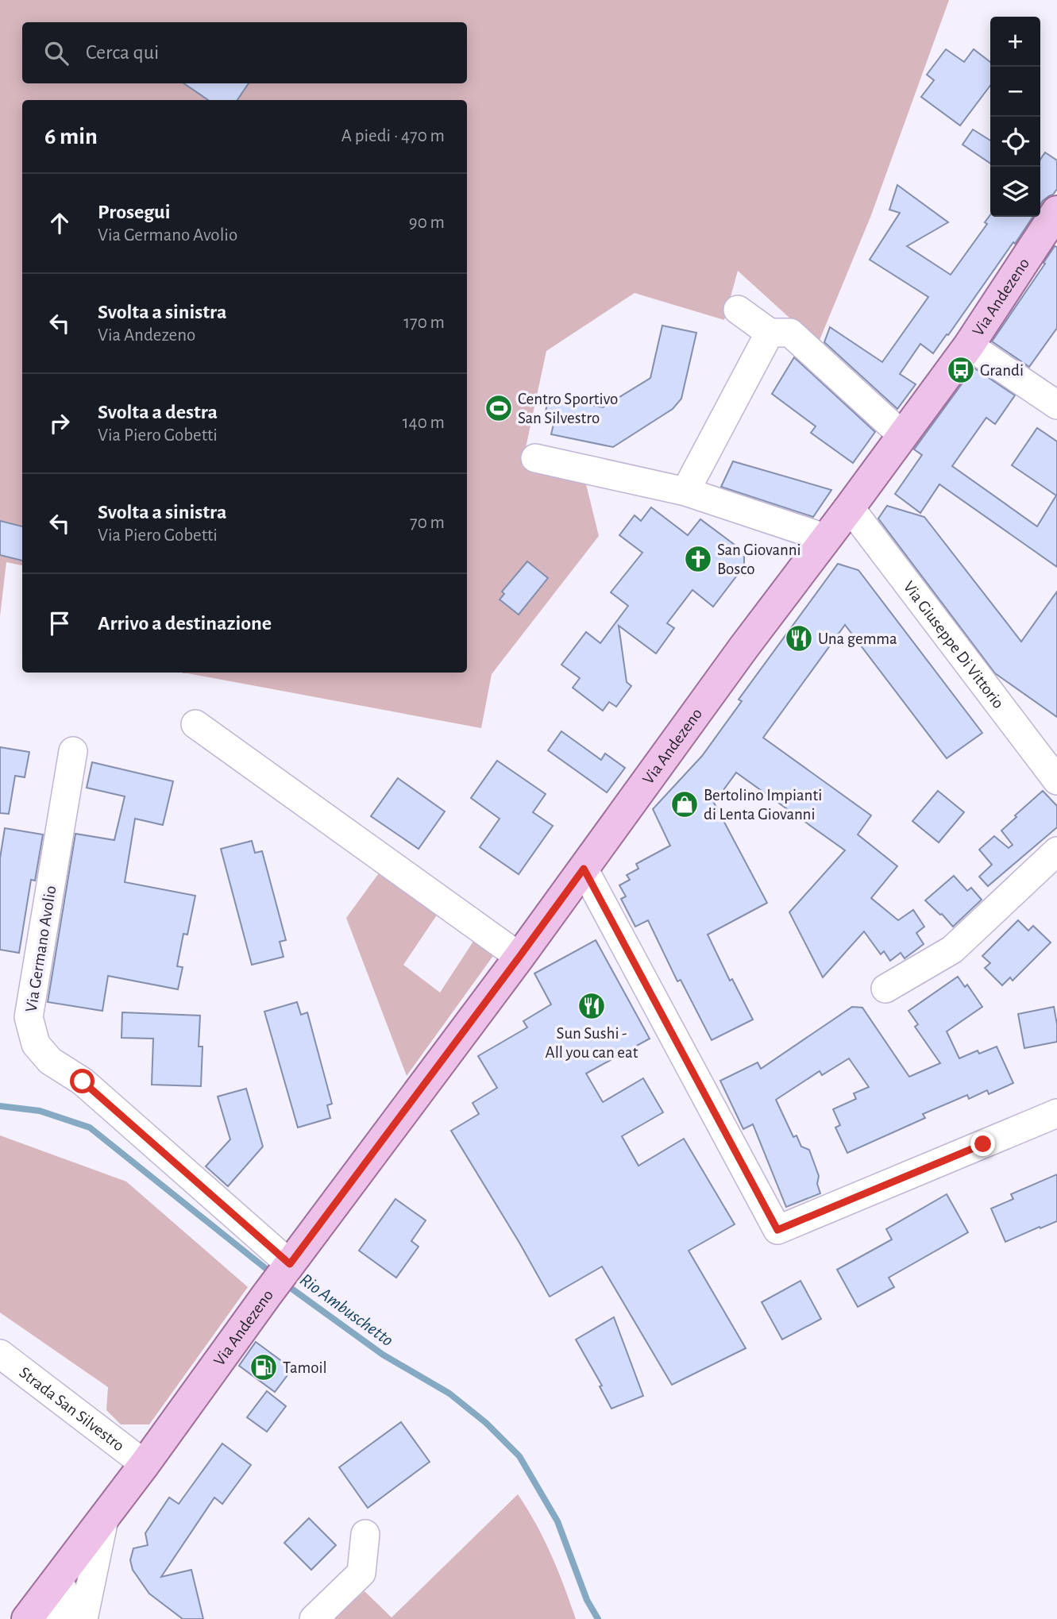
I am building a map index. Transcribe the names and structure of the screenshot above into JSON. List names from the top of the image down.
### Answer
{
  "streets": {
    "main road": ["Via Andezeno"],
    "street": ["Via Giuseppe Di Vittorio", "Via Germano Avolio", "Strada San Silvestro"]
  },
  "crossings": [
    ["Via Andezeno", "Via Giuseppe Di Vittorio"],
    ["Via Andezeno", "Via Germano Avolio"],
    ["Via Andezeno", "Strada San Silvestro"]
  ],
  "water": ["Rio Ambuschetto"],
  "places": {
    "bus stop": ["Grandi"],
    "sports": ["Centro Sportivo San Silvestro"],
    "church": ["San Giovanni Bosco"],
    "restaurant": ["Una gemma", "Sun Sushi - All you can eat"],
    "shop": ["Bertolino Impianti di Lenta Giovanni"],
    "fuel station": ["Tamoil"]
  },
  "page": {
    "map_buttons": ["+", "−"],
    "search": "Cerca qui",
    "heading": ["6 min", "A piedi · 470 m"],
    "list": [
      ["Prosegui", "Via Germano Avolio", "90 m"],
      ["Svolta a sinistra", "Via Andezeno", "170 m"],
      ["Svolta a destra", "Via Piero Gobetti", "140 m"],
      ["Svolta a sinistra", "Via Piero Gobetti", "70 m"],
      "Arrivo a destinazione"
    ]
  }
}
